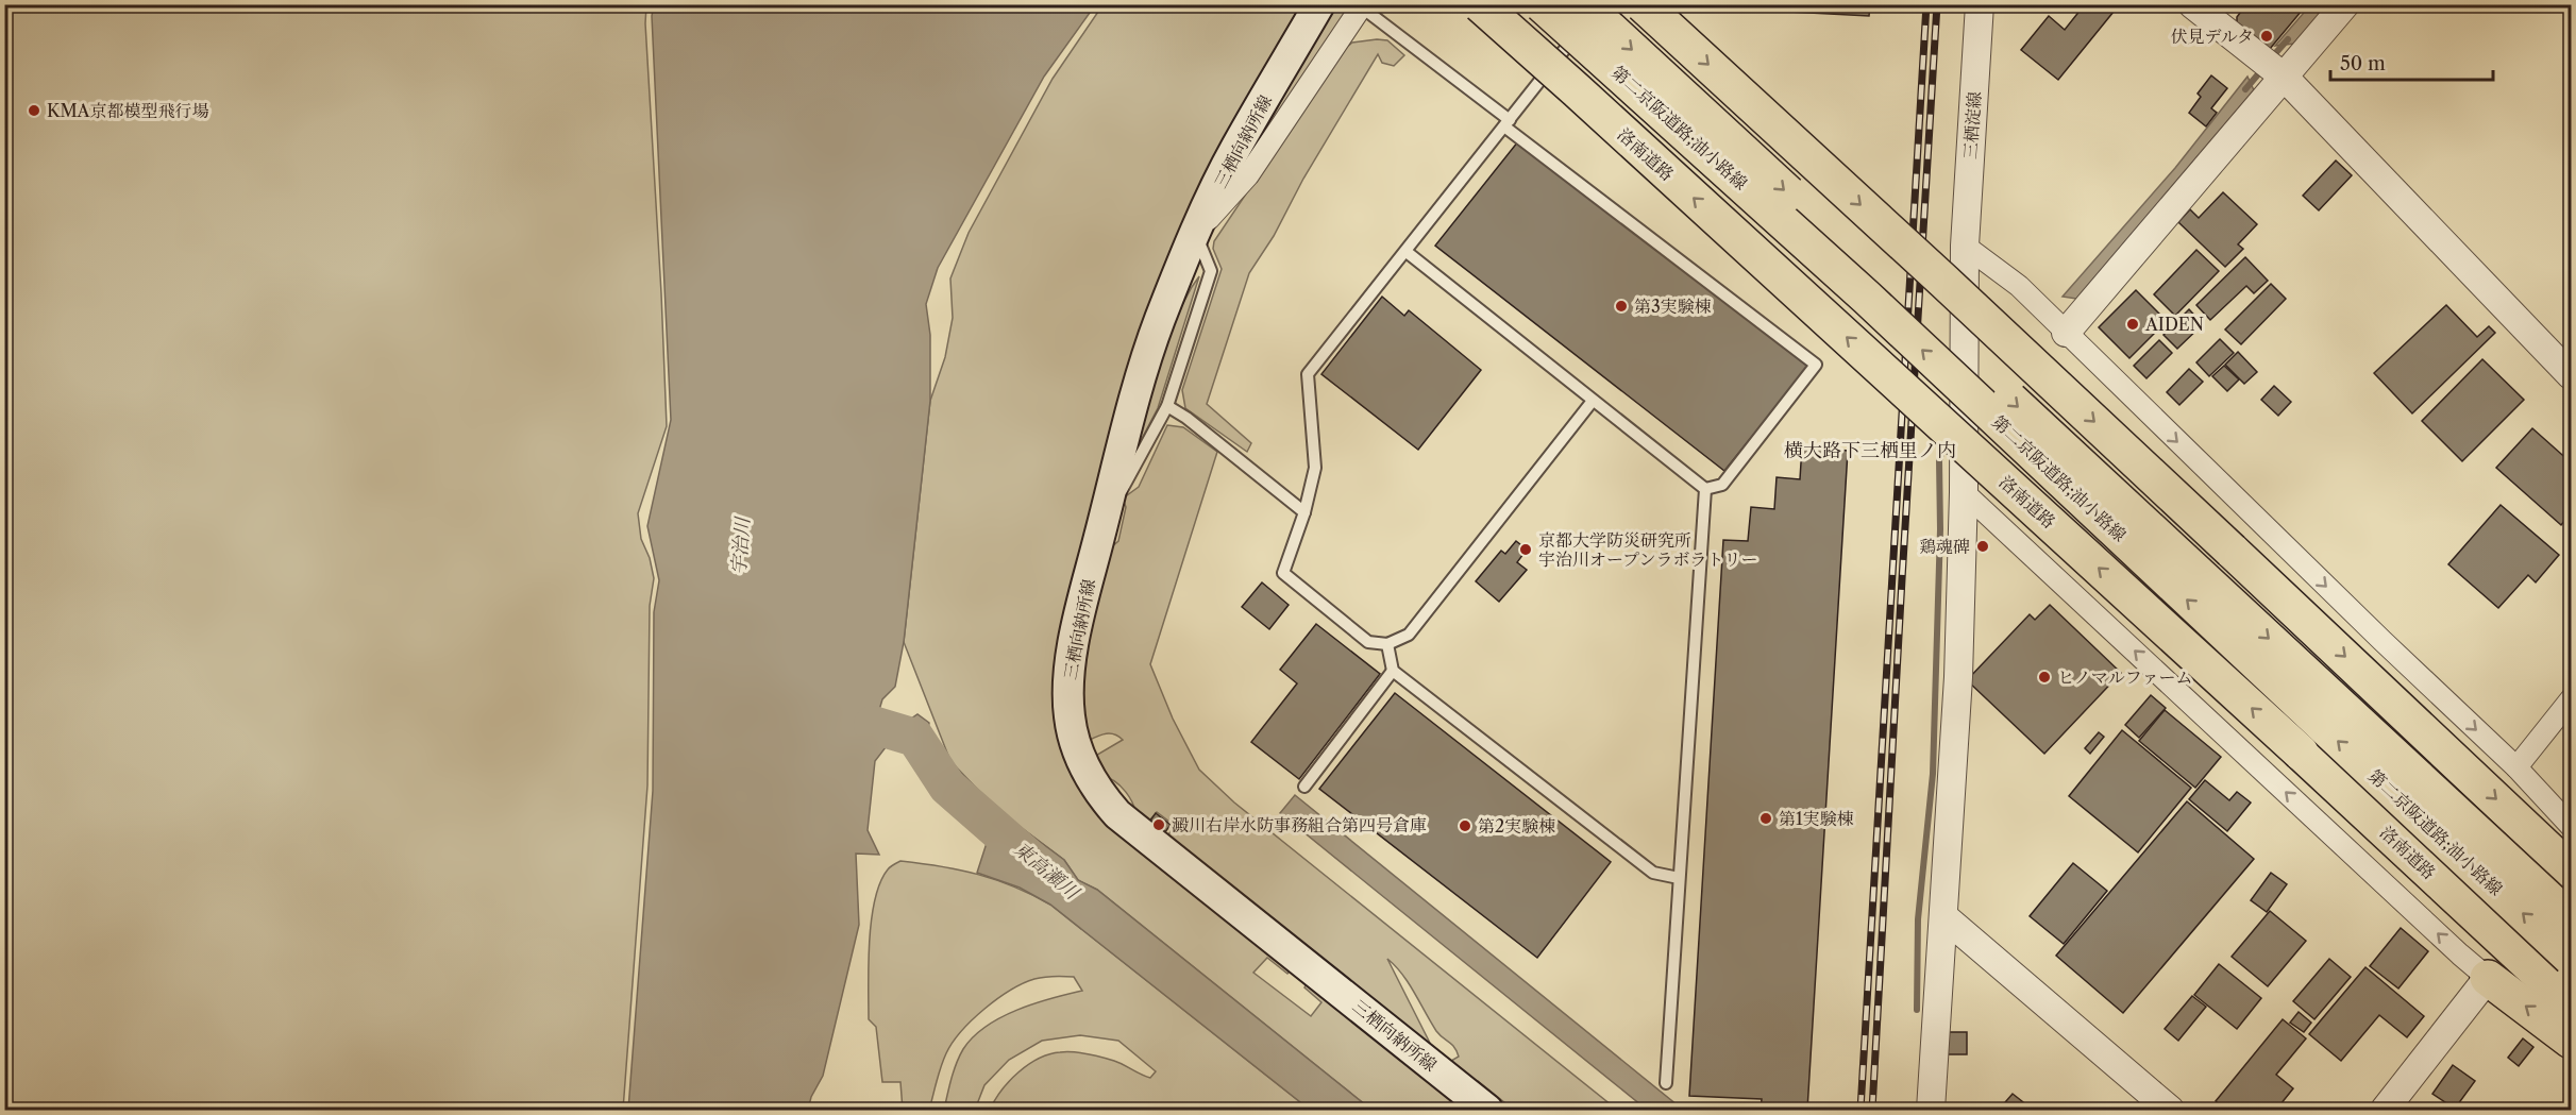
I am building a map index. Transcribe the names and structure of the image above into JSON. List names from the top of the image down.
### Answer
{
  "streets": {
    "highway": ["第二京阪道路;油小路線", "洛南道路"],
    "main road": ["三栖向納所線"],
    "street": ["三栖淀線"]
  },
  "districts": ["横大路下三栖里ノ内"],
  "water": ["宇治川", "東高瀬川"],
  "places": [
    "伏見デルタ",
    "KMA京都模型飛行場",
    "第3実験棟",
    "AIDEN",
    "鶏魂碑",
    "京都大学防災研究所 宇治川オープンラボラトリー",
    "ヒノマルファーム",
    "第1実験棟",
    "澱川右岸水防事務組合第四号倉庫",
    "第2実験棟"
  ],
  "scale_bar": "50 m"
}
